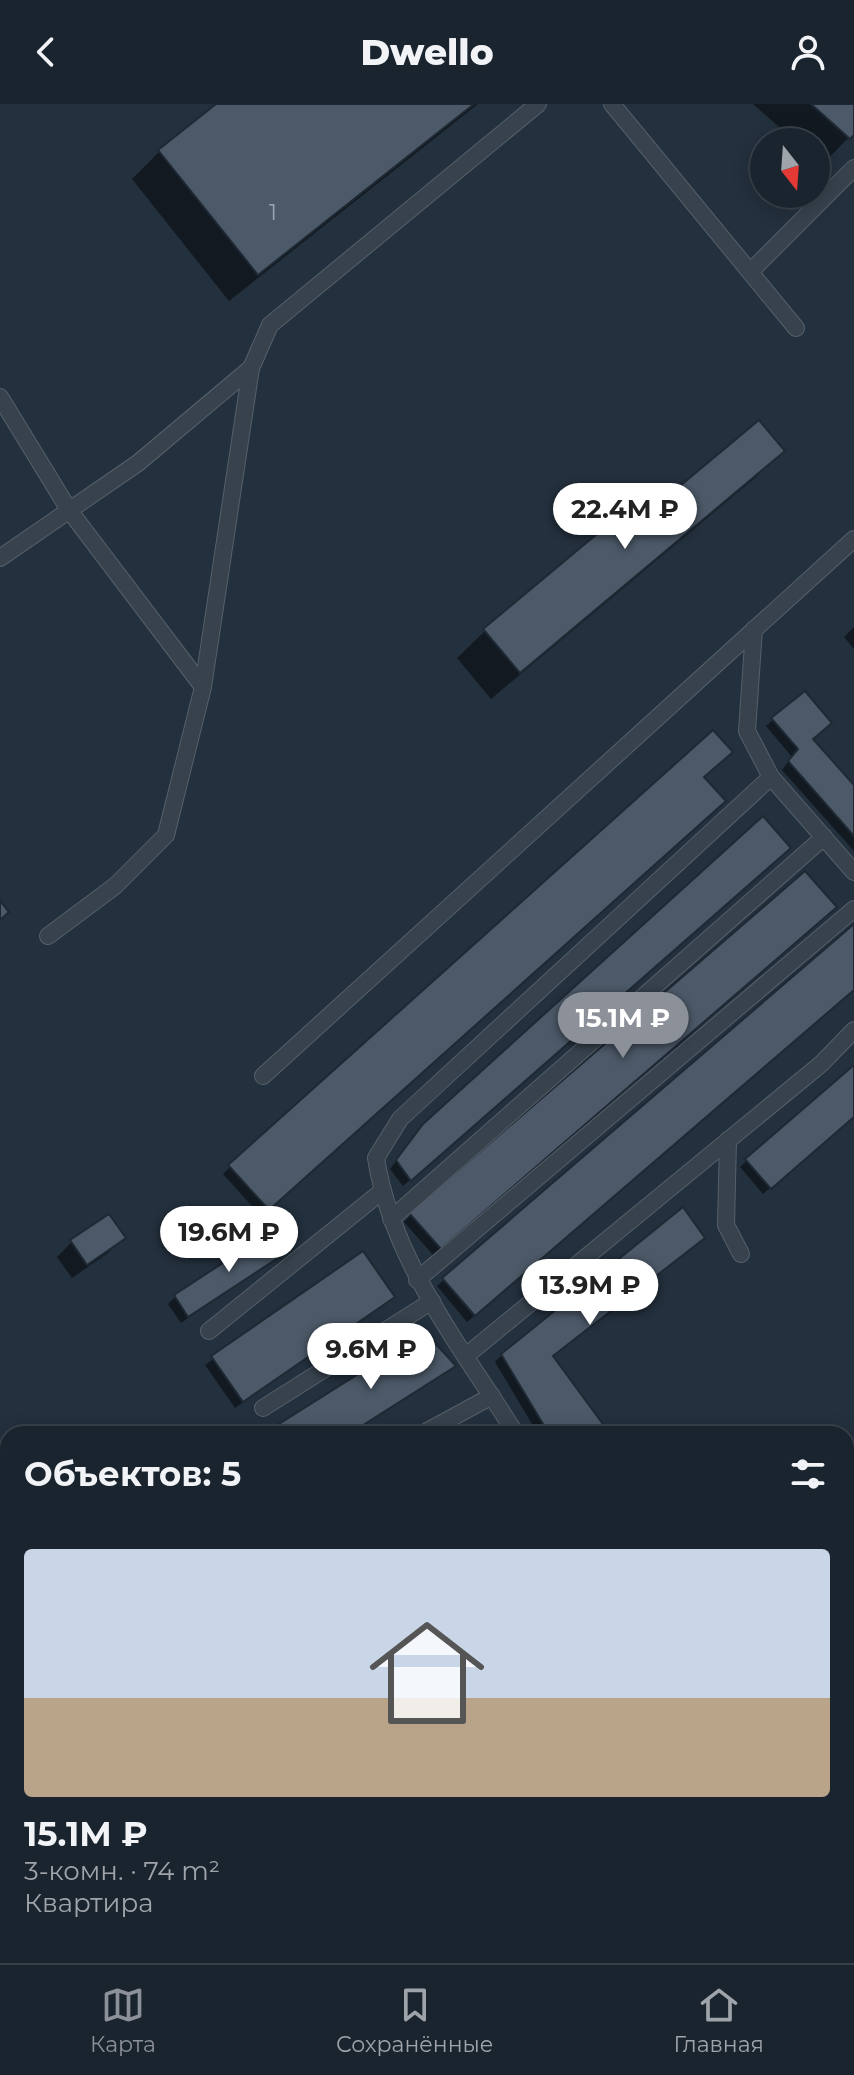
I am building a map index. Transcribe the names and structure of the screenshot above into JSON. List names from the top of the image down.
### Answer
{
  "house_numbers": ["1"],
  "north": "bottom",
  "page": {
    "header": "Dwello",
    "price": [
      "22.4M ₽",
      "15.1M ₽",
      "19.6M ₽",
      "13.9M ₽",
      "9.6M ₽"
    ],
    "heading": "Объектов: 5",
    "list": [
      {
        "name": "15.1M ₽",
        "note": "3-комн. · 74 m² · Квартира"
      }
    ],
    "tabs": ["Карта", "Сохранённые", "Главная"]
  }
}
